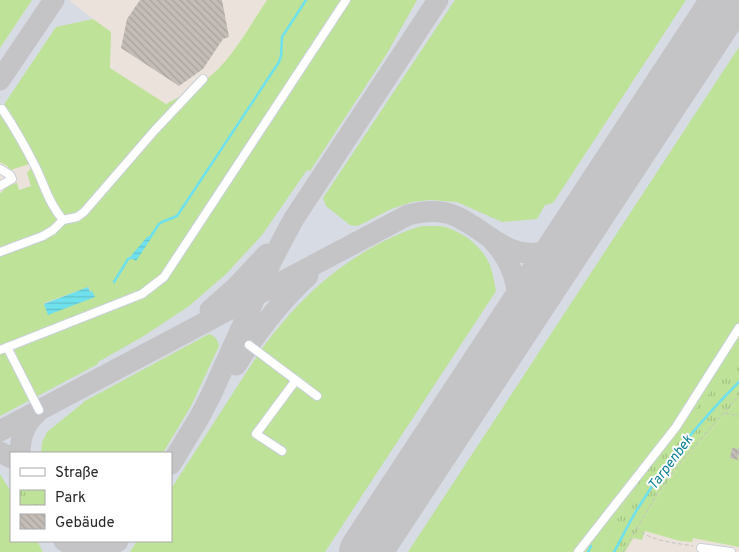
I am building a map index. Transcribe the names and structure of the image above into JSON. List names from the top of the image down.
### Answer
{
  "water": ["Tarpenbek"],
  "legend": ["Straße", "Park", "Gebäude"]
}
